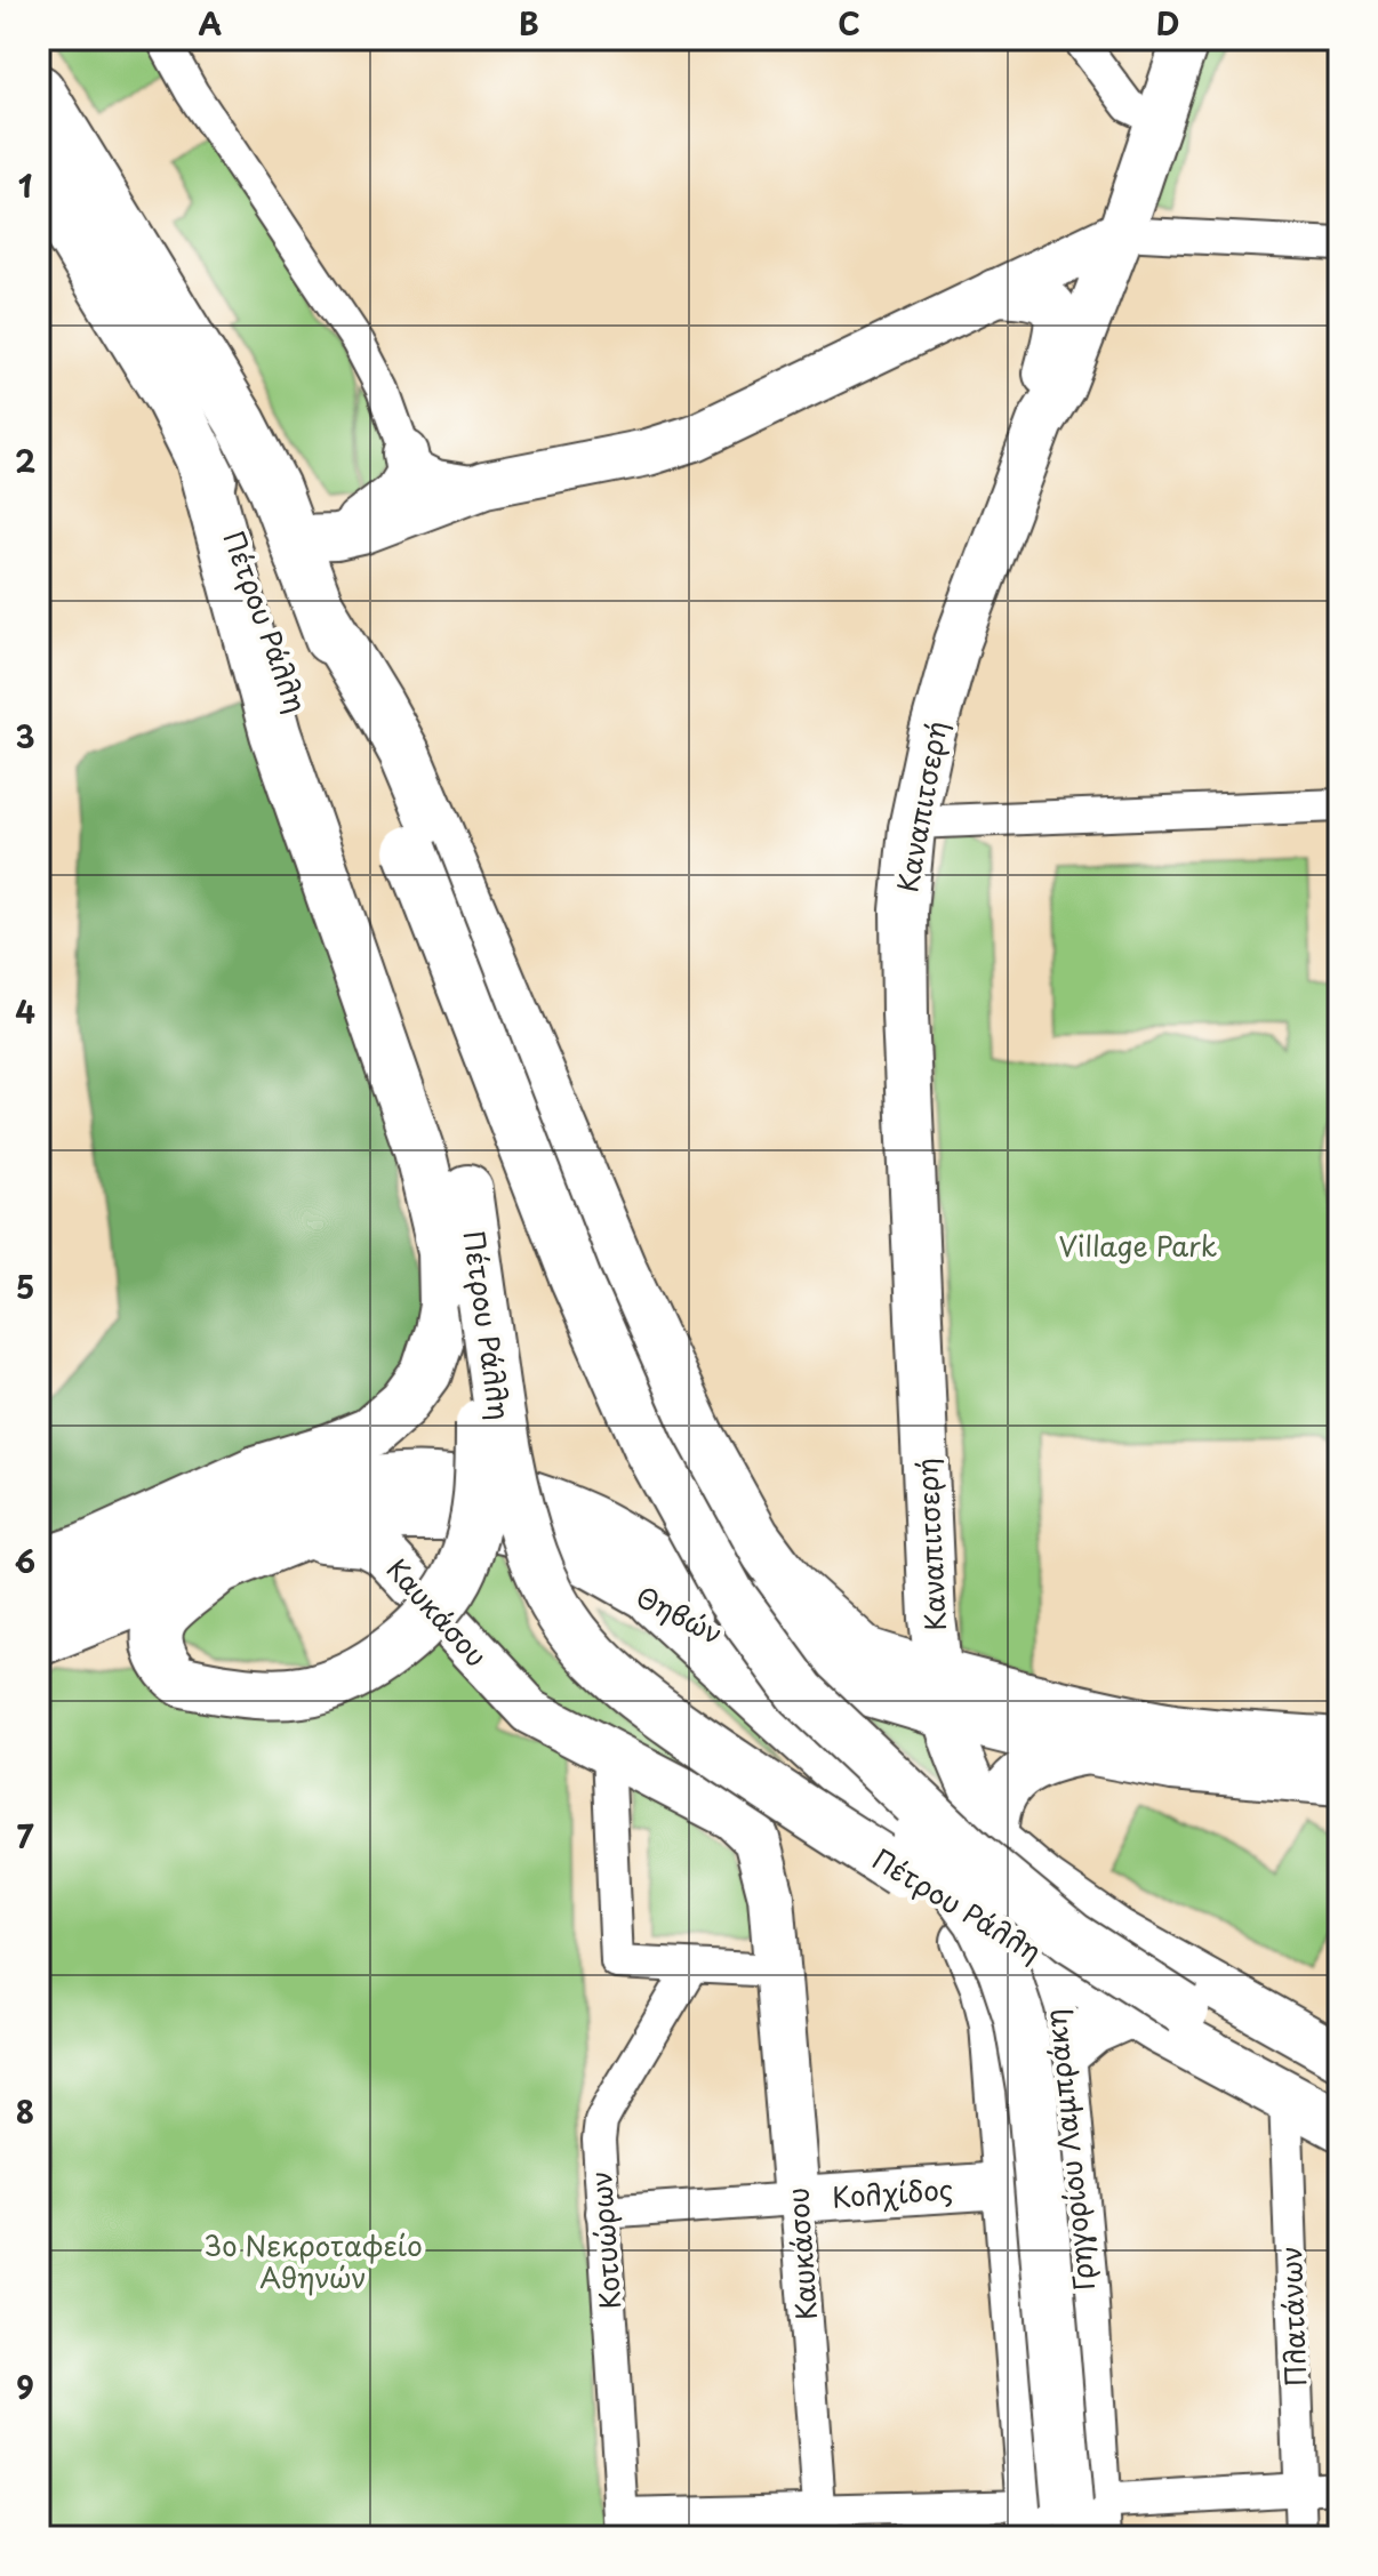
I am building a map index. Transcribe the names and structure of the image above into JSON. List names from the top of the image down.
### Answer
{
  "streets": {
    "main road": [
      "Πέτρου Ράλλη",
      "Καναπιτσερή",
      "Καυκάσου",
      "Θηβών",
      "Γρηγορίου Λαμπράκη",
      "Κολχίδος"
    ],
    "street": ["Κοτυώρων", "Πλατάνων"]
  },
  "crossings": [
    ["Πέτρου Ράλλη", "Γρηγορίου Λαμπράκη"],
    ["Πέτρου Ράλλη", "Πλατάνων"],
    ["Καναπιτσερή", "Θηβών"],
    ["Καναπιτσερή", "Γρηγορίου Λαμπράκη"],
    ["Καυκάσου", "Θηβών"],
    ["Καυκάσου", "Κολχίδος"],
    ["Θηβών", "Γρηγορίου Λαμπράκη"],
    ["Γρηγορίου Λαμπράκη", "Κολχίδος"],
    ["Κολχίδος", "Κοτυώρων"]
  ],
  "parks": ["Village Park", "3ο Νεκροταφείο Αθηνών"],
  "grid": {
    "columns": [
      "A",
      "B",
      "C",
      "D"
    ],
    "rows": [
      "1",
      "2",
      "3",
      "4",
      "5",
      "6",
      "7",
      "8",
      "9"
    ]
  }
}
